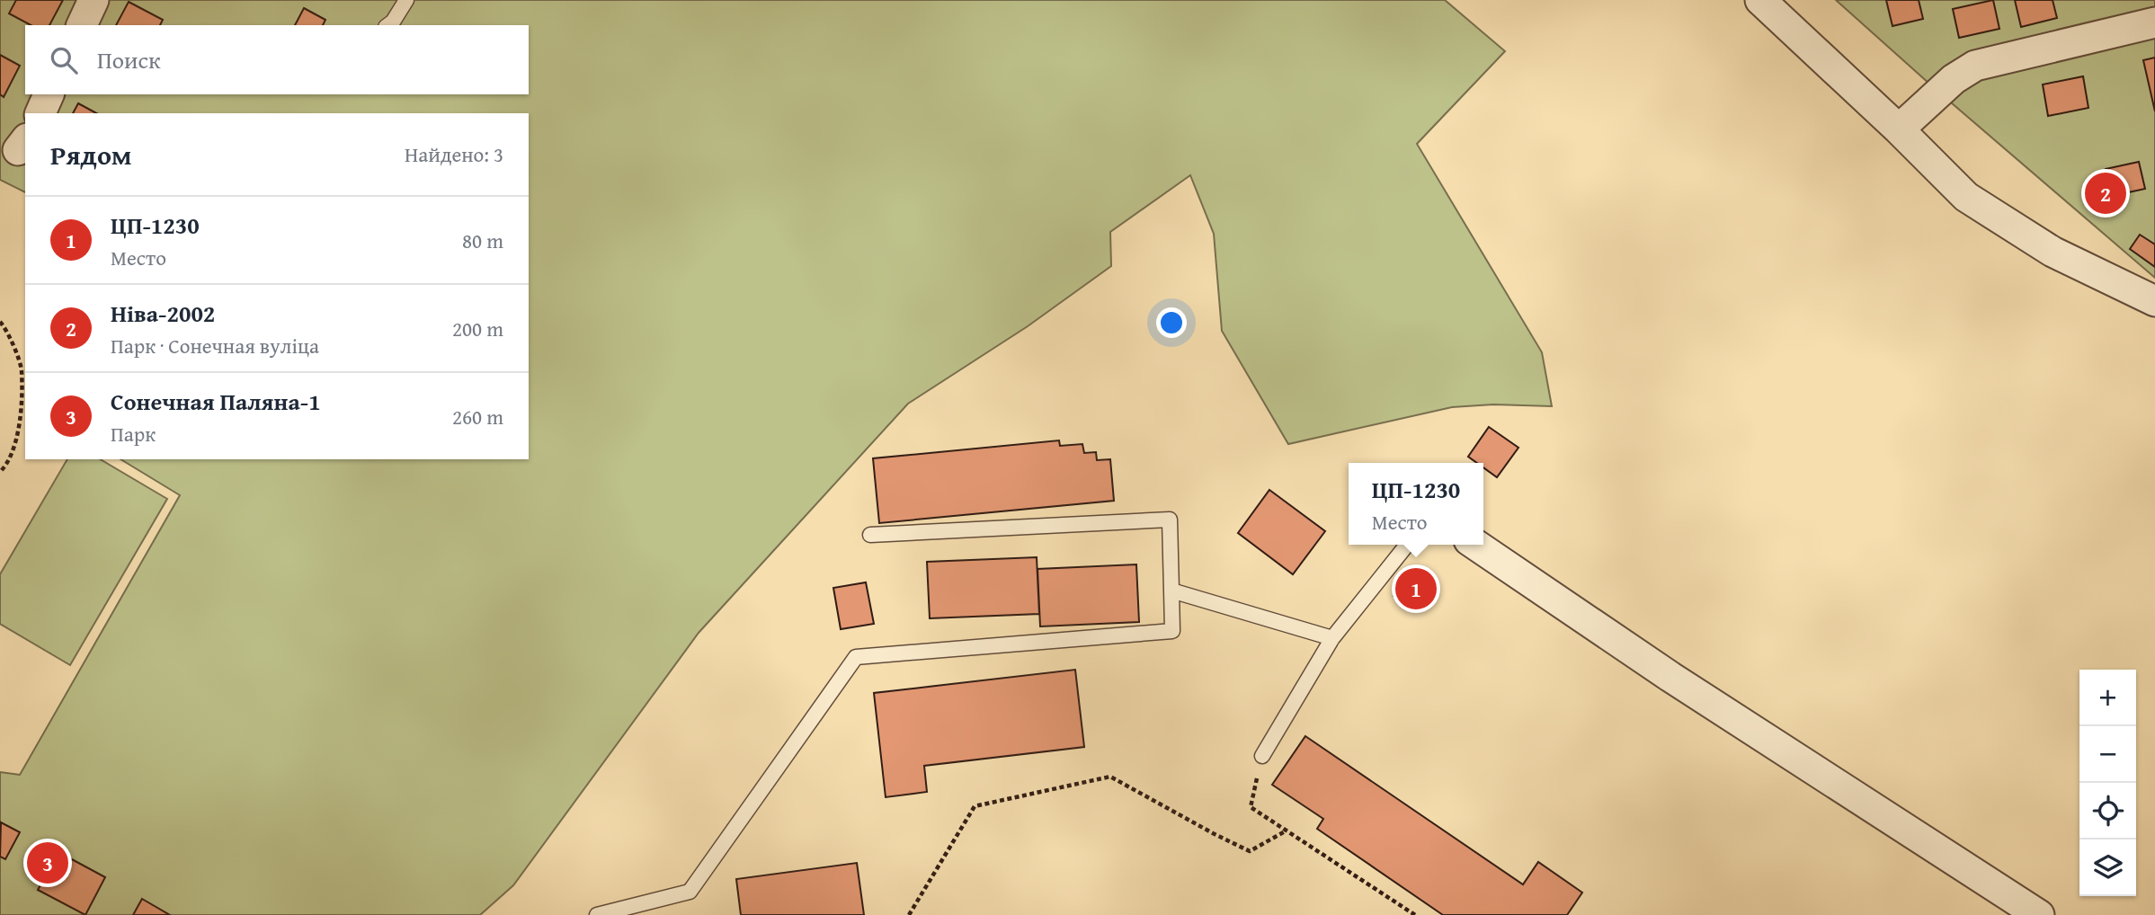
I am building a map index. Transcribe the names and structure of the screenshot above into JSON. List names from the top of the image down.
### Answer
{
  "page": {
    "search": "Поиск",
    "heading": ["Рядом", "Найдено: 3"],
    "pins": ["2", "1", "3"],
    "list": [
      {
        "mark": "1",
        "name": "ЦП-1230",
        "note": "Место",
        "value": "80 m"
      },
      {
        "mark": "2",
        "name": "Ніва-2002",
        "note": "Парк · Сонечная вуліца",
        "value": "200 m"
      },
      {
        "mark": "3",
        "name": "Сонечная Паляна-1",
        "note": "Парк",
        "value": "260 m"
      }
    ],
    "popup": ["ЦП-1230", "Место"],
    "map_buttons": ["+", "−"]
  }
}
